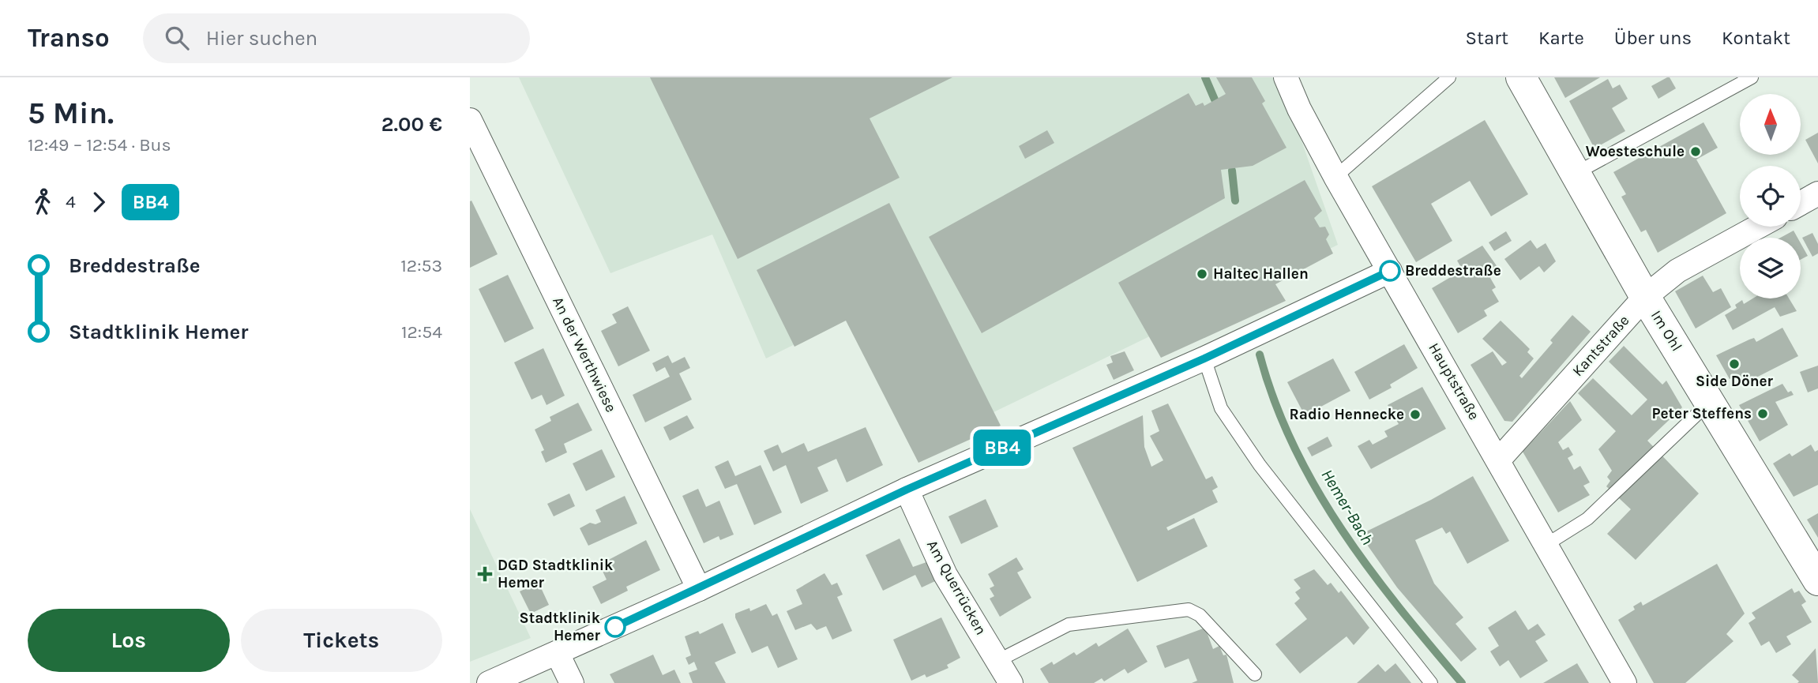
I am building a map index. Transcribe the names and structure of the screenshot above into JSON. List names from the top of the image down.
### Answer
{
  "streets": {
    "main road": ["Im Ohl"],
    "street": [
      "Kantstraße",
      "An der Werthwiese",
      "Hauptstraße",
      "Am Querrücken"
    ]
  },
  "crossings": [
    ["Im Ohl", "Kantstraße"],
    ["Kantstraße", "Hauptstraße"]
  ],
  "water": ["Hemer-Bach"],
  "places": {
    "other": [
      "Woesteschule",
      "Breddestraße",
      "Haltec Hallen",
      "Side Döner",
      "Peter Steffens",
      "Radio Hennecke",
      "Stadtklinik Hemer"
    ],
    "health": ["DGD Stadtklinik Hemer"]
  },
  "lines": ["bus line BB4"],
  "north": "top",
  "page": {
    "header": "Transo",
    "search": "Hier suchen",
    "nav": [
      "Start",
      "Karte",
      "Über uns",
      "Kontakt"
    ],
    "heading": ["5 Min.", "12:49 – 12:54 · Bus", "2.00 €"],
    "on_map": "BB4",
    "legs": ["4", "BB4"],
    "list": [
      {
        "name": "Breddestraße",
        "value": "12:53"
      },
      {
        "name": "Stadtklinik Hemer",
        "value": "12:54"
      }
    ],
    "buttons": ["Los", "Tickets"]
  }
}
